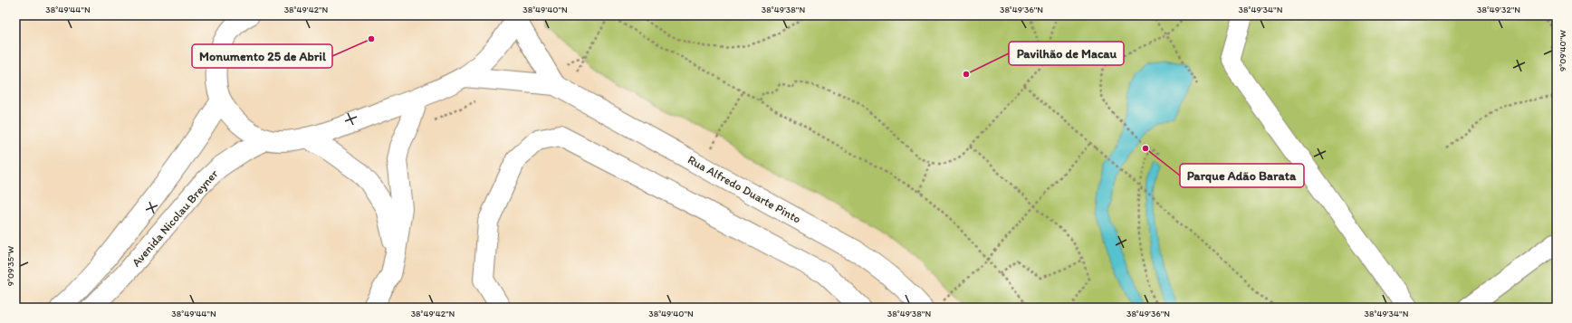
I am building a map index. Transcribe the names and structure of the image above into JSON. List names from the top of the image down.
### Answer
{
  "streets": {
    "street": ["Rua Alfredo Duarte Pinto", "Avenida Nicolau Breyner"]
  },
  "places": ["Monumento 25 de Abril", "Pavilhão de Macau", "Parque Adão Barata"],
  "coordinates": [
    "38°49'44\"N",
    "38°49'42\"N",
    "38°49'40\"N",
    "38°49'38\"N",
    "38°49'36\"N",
    "38°49'34\"N",
    "38°49'32\"N",
    "9°09'40\"W",
    "9°09'35\"W"
  ]
}
